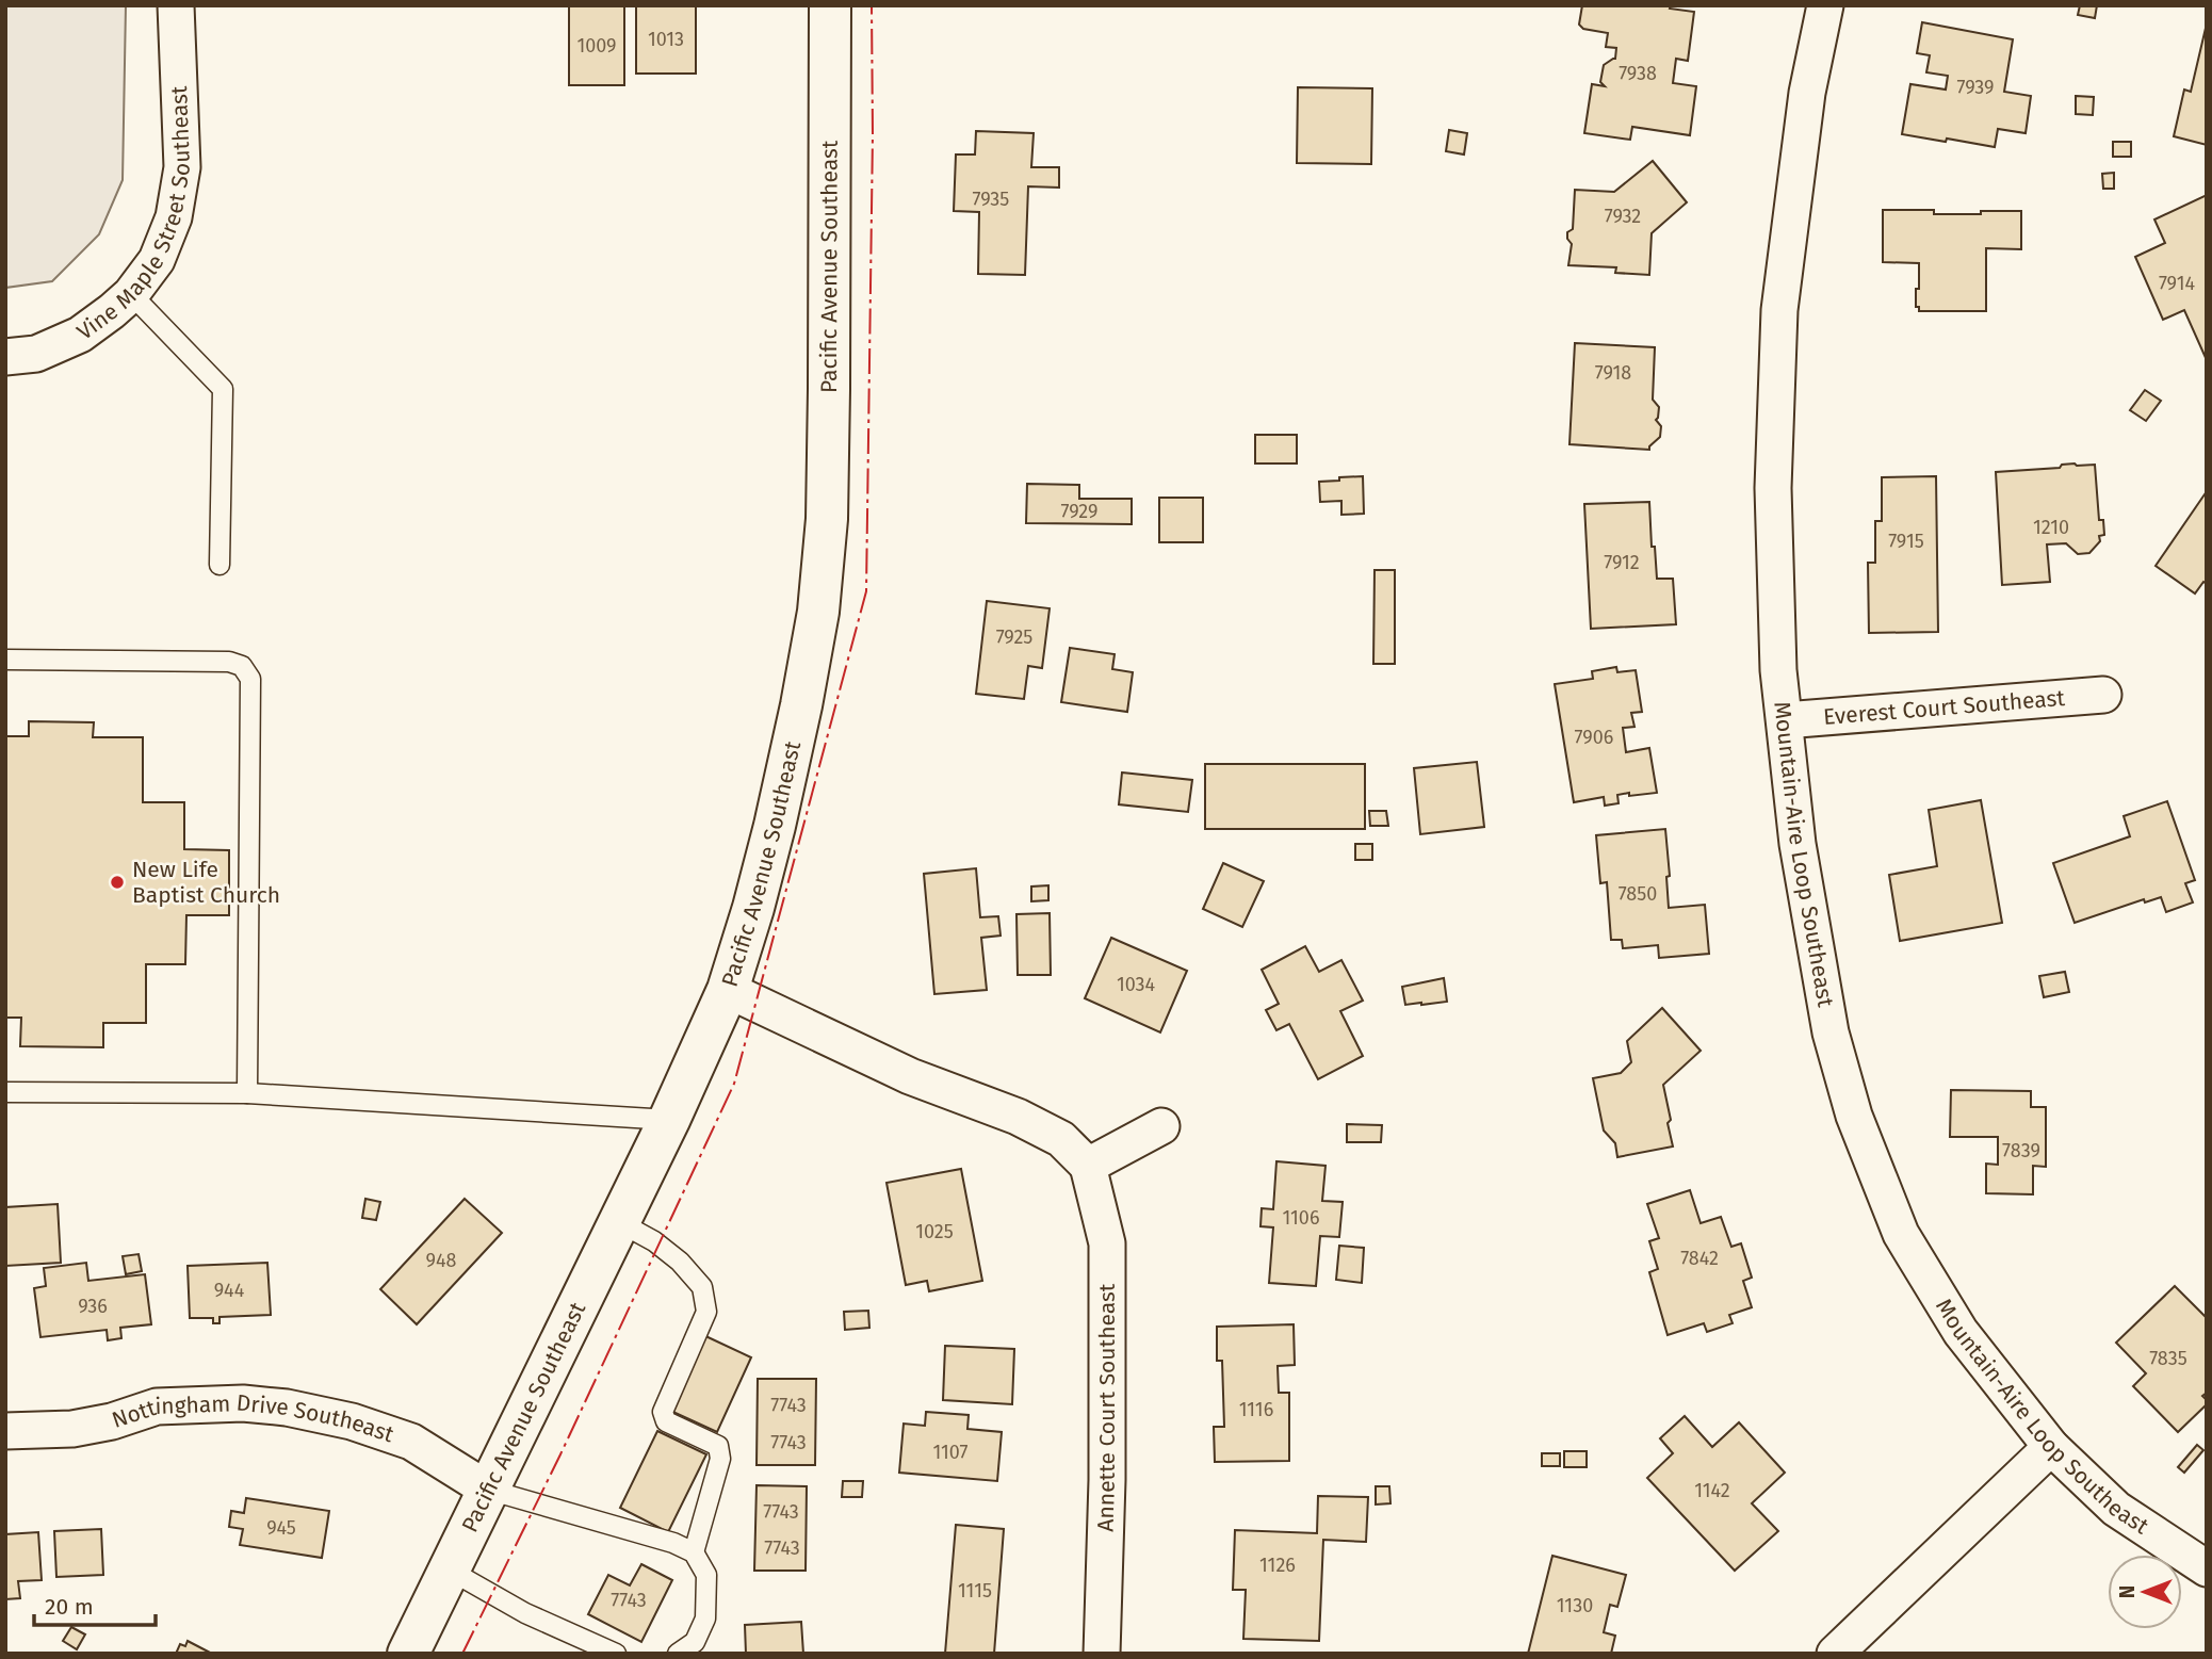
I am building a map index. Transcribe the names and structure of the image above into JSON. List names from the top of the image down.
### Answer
{
  "streets": {
    "main road": ["Pacific Avenue Southeast"],
    "street": [
      "Vine Maple Street Southeast",
      "Everest Court Southeast",
      "Mountain-Aire Loop Southeast",
      "Annette Court Southeast",
      "Nottingham Drive Southeast"
    ]
  },
  "crossings": [
    ["Pacific Avenue Southeast", "Nottingham Drive Southeast"],
    ["Everest Court Southeast", "Mountain-Aire Loop Southeast"]
  ],
  "places": ["New Life Baptist Church"],
  "house_numbers": [
    "1013",
    "1009",
    "7938",
    "7939",
    "7935",
    "7932",
    "7914",
    "7918",
    "7929",
    "1210",
    "7915",
    "7912",
    "7925",
    "7906",
    "7850",
    "1034",
    "7839",
    "1106",
    "1025",
    "7842",
    "948",
    "944",
    "936",
    "7835",
    "7743",
    "1116",
    "7743",
    "1107",
    "1142",
    "7743",
    "945",
    "7743",
    "1126",
    "1115",
    "7743",
    "1130"
  ],
  "scale_bar": "20 m",
  "north": "left"
}
